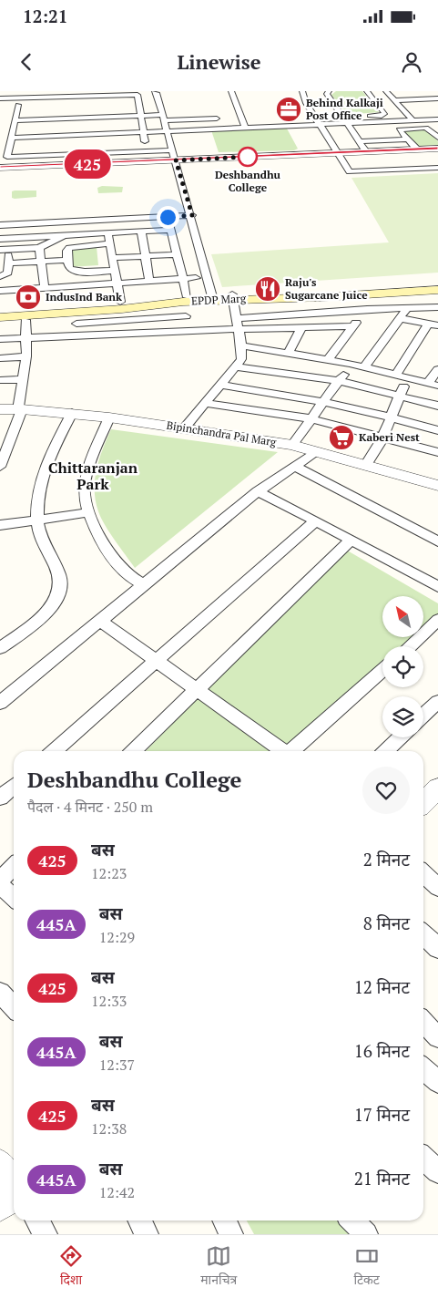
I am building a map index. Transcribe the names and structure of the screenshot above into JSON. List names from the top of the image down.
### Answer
{
  "streets": {
    "main road": ["EPDP Marg"],
    "street": ["Bipinchandra Pal Marg"]
  },
  "districts": ["Chittaranjan Park"],
  "places": {
    "office": ["Behind Kalkaji Post Office"],
    "other": ["Deshbandhu College"],
    "restaurant": ["Raju's Sugarcane Juice"],
    "bank": ["IndusInd Bank"],
    "supermarket": ["Kaberi Nest"]
  },
  "lines": ["bus line 425"],
  "north": "top left",
  "page": {
    "status": "12:21",
    "header": "Linewise",
    "on_map": "425",
    "heading": ["Deshbandhu College", "पैदल · 4 मिनट · 250 m"],
    "list": [
      {
        "mark": "425",
        "name": "बस",
        "note": "12:23",
        "value": "2 मिनट"
      },
      {
        "mark": "445A",
        "name": "बस",
        "note": "12:29",
        "value": "8 मिनट"
      },
      {
        "mark": "425",
        "name": "बस",
        "note": "12:33",
        "value": "12 मिनट"
      },
      {
        "mark": "445A",
        "name": "बस",
        "note": "12:37",
        "value": "16 मिनट"
      },
      {
        "mark": "425",
        "name": "बस",
        "note": "12:38",
        "value": "17 मिनट"
      },
      {
        "mark": "445A",
        "name": "बस",
        "note": "12:42",
        "value": "21 मिनट"
      }
    ],
    "tabs": ["दिशा", "मानचित्र", "टिकट"]
  }
}
